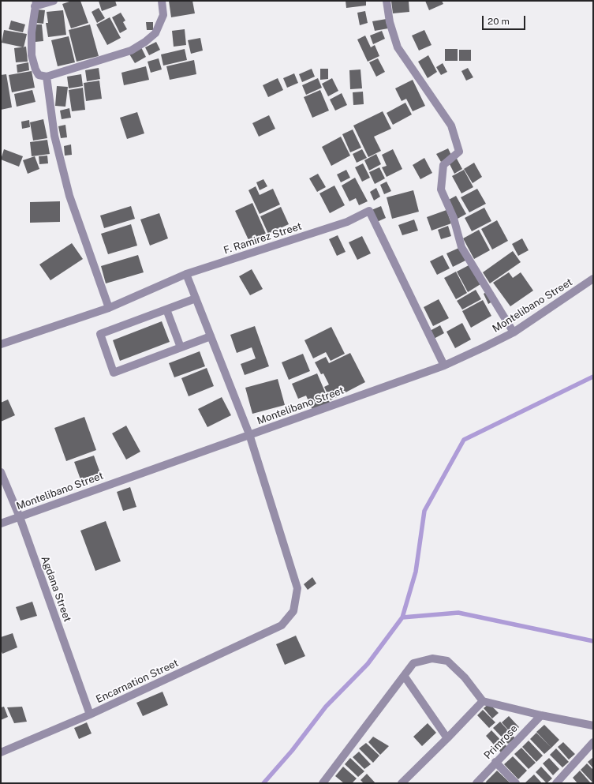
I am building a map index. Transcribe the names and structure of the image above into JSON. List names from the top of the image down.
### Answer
{
  "streets": {
    "street": [
      "F. Ramirez Street",
      "Montelibano Street",
      "Agdana Street",
      "Encarnation Street",
      "Primrose"
    ]
  },
  "crossings": [
    ["F. Ramirez Street", "Montelibano Street"],
    ["Montelibano Street", "Agdana Street"],
    ["Montelibano Street", "Encarnation Street"],
    ["Agdana Street", "Encarnation Street"]
  ],
  "scale_bar": "20 m"
}
